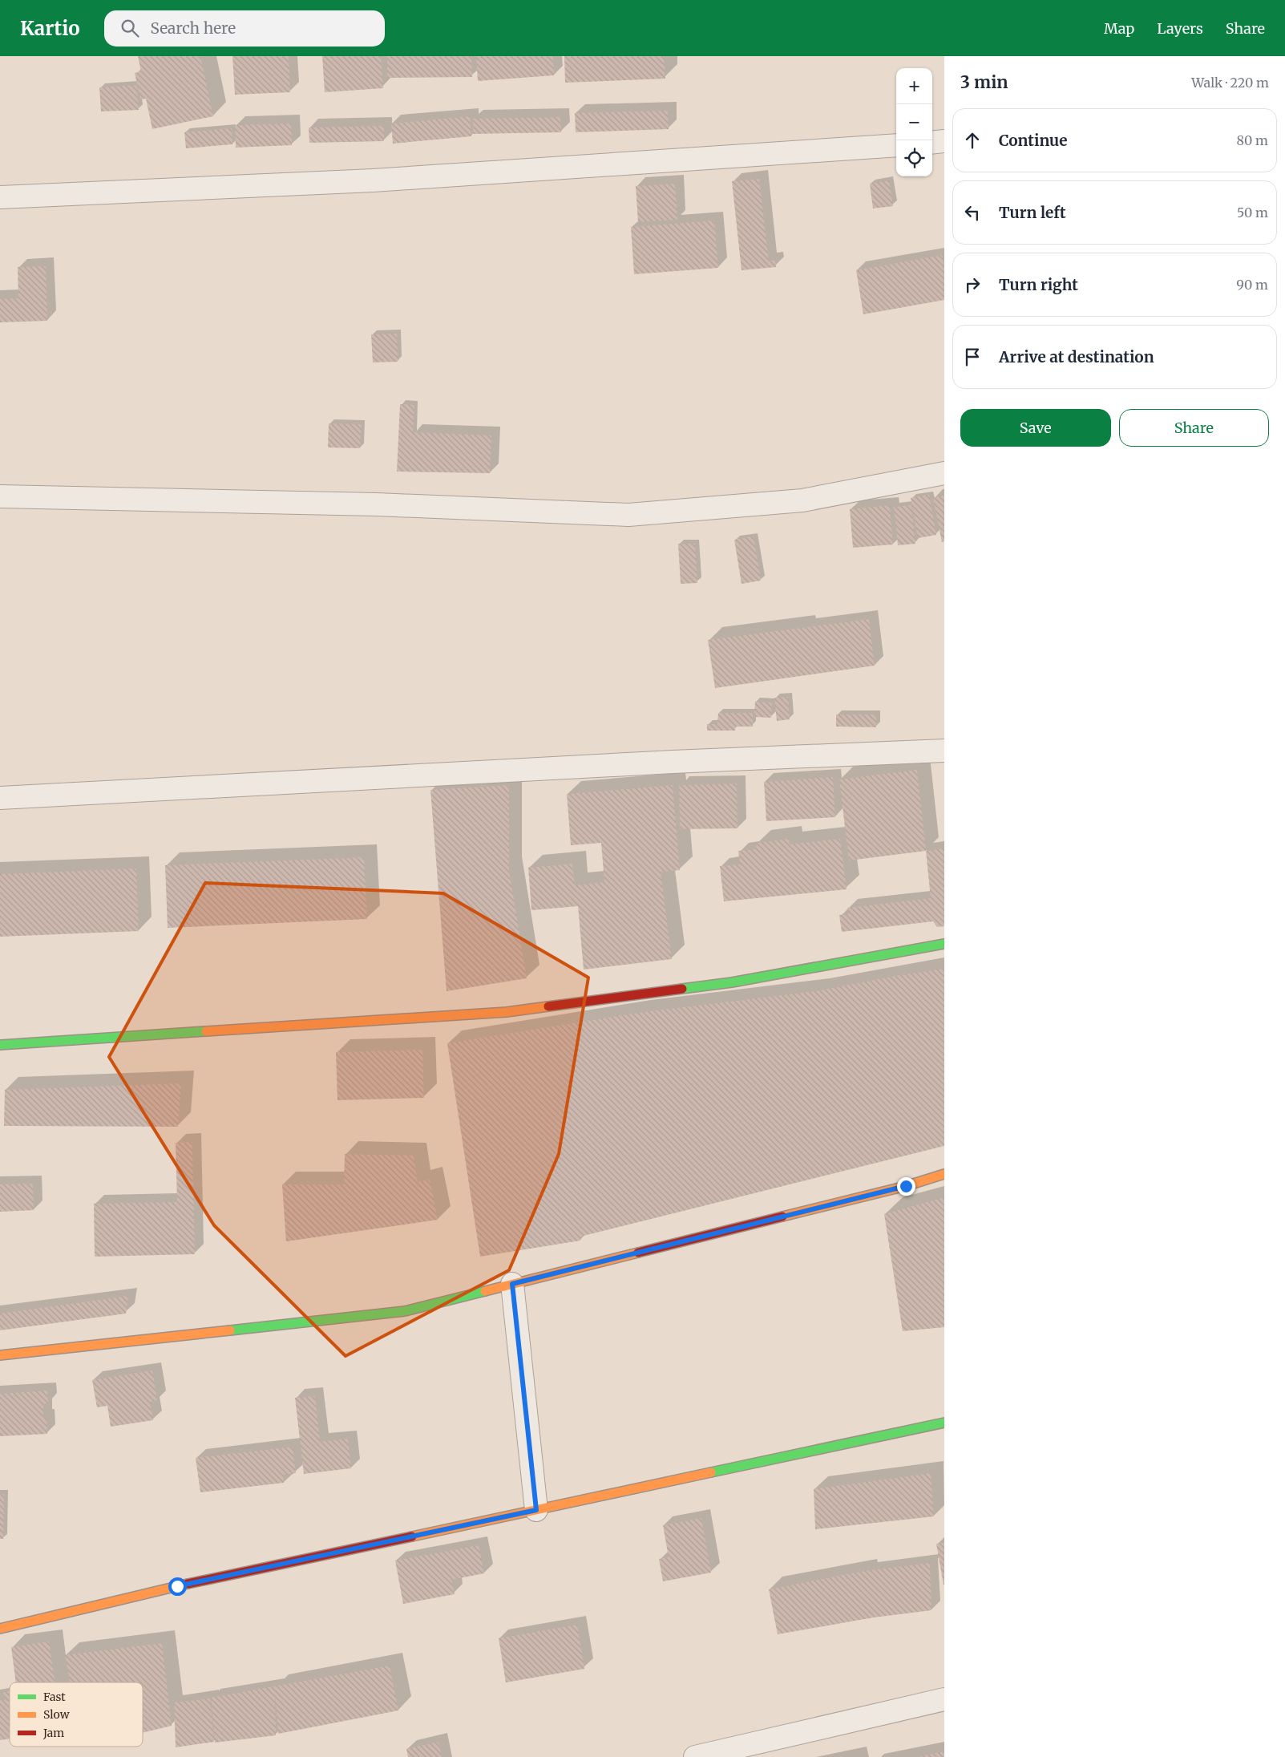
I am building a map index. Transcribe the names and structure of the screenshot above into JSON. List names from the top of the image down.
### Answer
{
  "legend": ["Fast", "Slow", "Jam"],
  "page": {
    "header": "Kartio",
    "search": "Search here",
    "nav": ["Map", "Layers", "Share"],
    "heading": ["3 min", "Walk · 220 m"],
    "map_buttons": ["+", "−"],
    "list": [
      ["Continue", "80 m"],
      ["Turn left", "50 m"],
      ["Turn right", "90 m"],
      "Arrive at destination"
    ],
    "buttons": ["Save", "Share"]
  }
}
